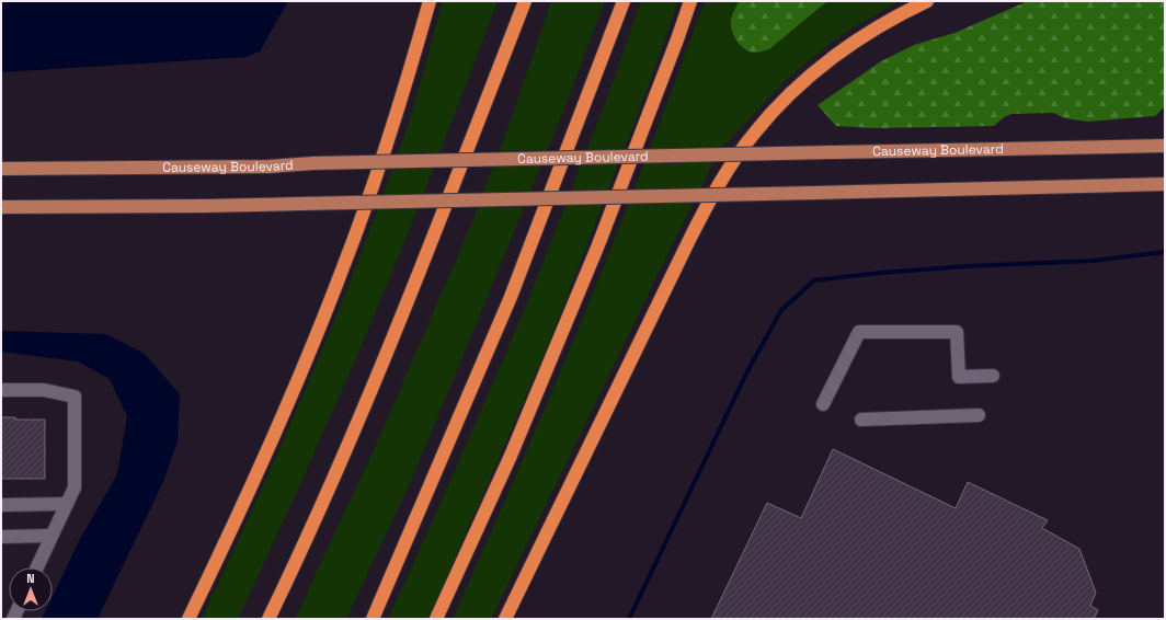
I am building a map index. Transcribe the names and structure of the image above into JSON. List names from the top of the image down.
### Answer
{
  "streets": {
    "main road": ["Causeway Boulevard"]
  },
  "north": "top"
}
